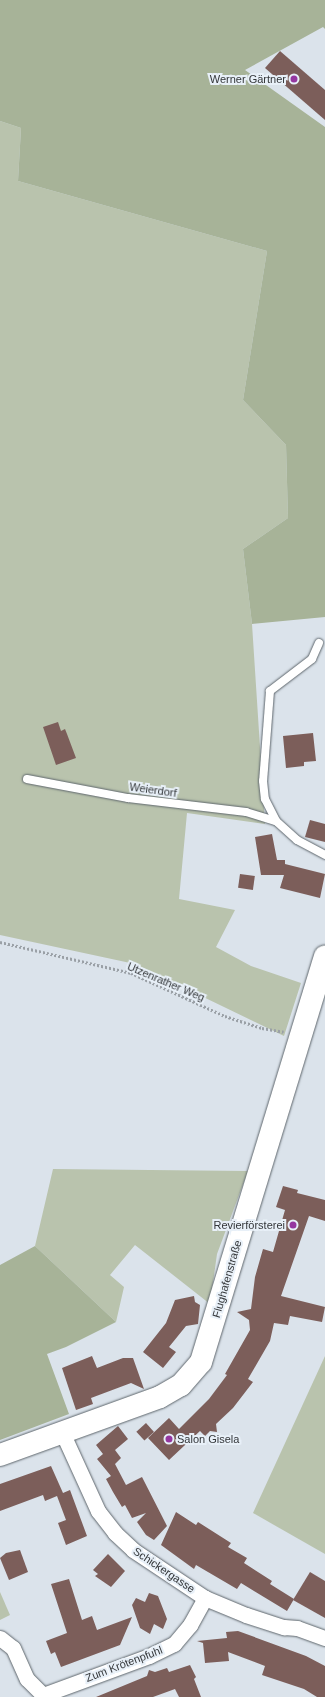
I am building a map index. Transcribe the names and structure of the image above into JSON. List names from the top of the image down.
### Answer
{
  "streets": {
    "main road": ["Flughafenstraße"],
    "street": ["Schickergasse", "Zum Krötenpfuhl"],
    "lane": ["Weierdorf"],
    "path": ["Utzenrather Weg"]
  },
  "crossings": [
    ["Utzenrather Weg", "Flughafenstraße"],
    ["Flughafenstraße", "Schickergasse"],
    ["Schickergasse", "Zum Krötenpfuhl"]
  ],
  "places": ["Werner Gärtner", "Revierförsterei", "Salon Gisela"]
}
